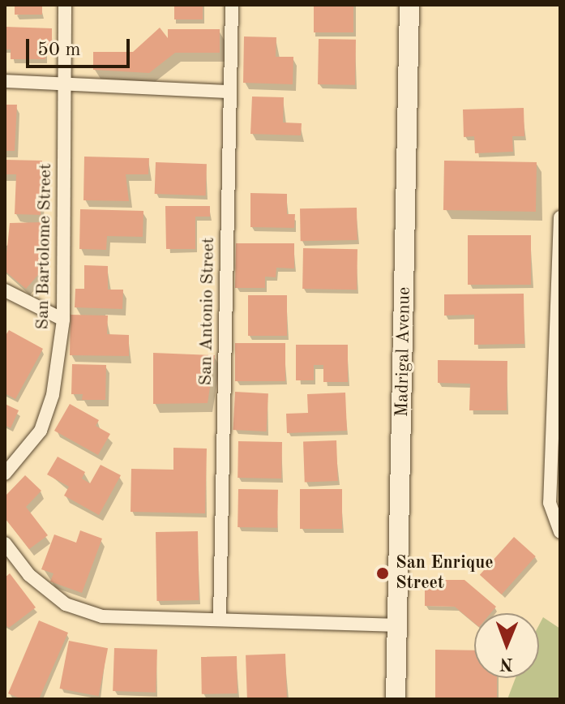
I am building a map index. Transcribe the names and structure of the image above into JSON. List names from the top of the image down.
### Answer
{
  "streets": {
    "street": ["San Bartolome Street", "San Antonio Street", "Madrigal Avenue"]
  },
  "places": ["San Enrique Street"],
  "scale_bar": "50 m",
  "north": "bottom"
}
